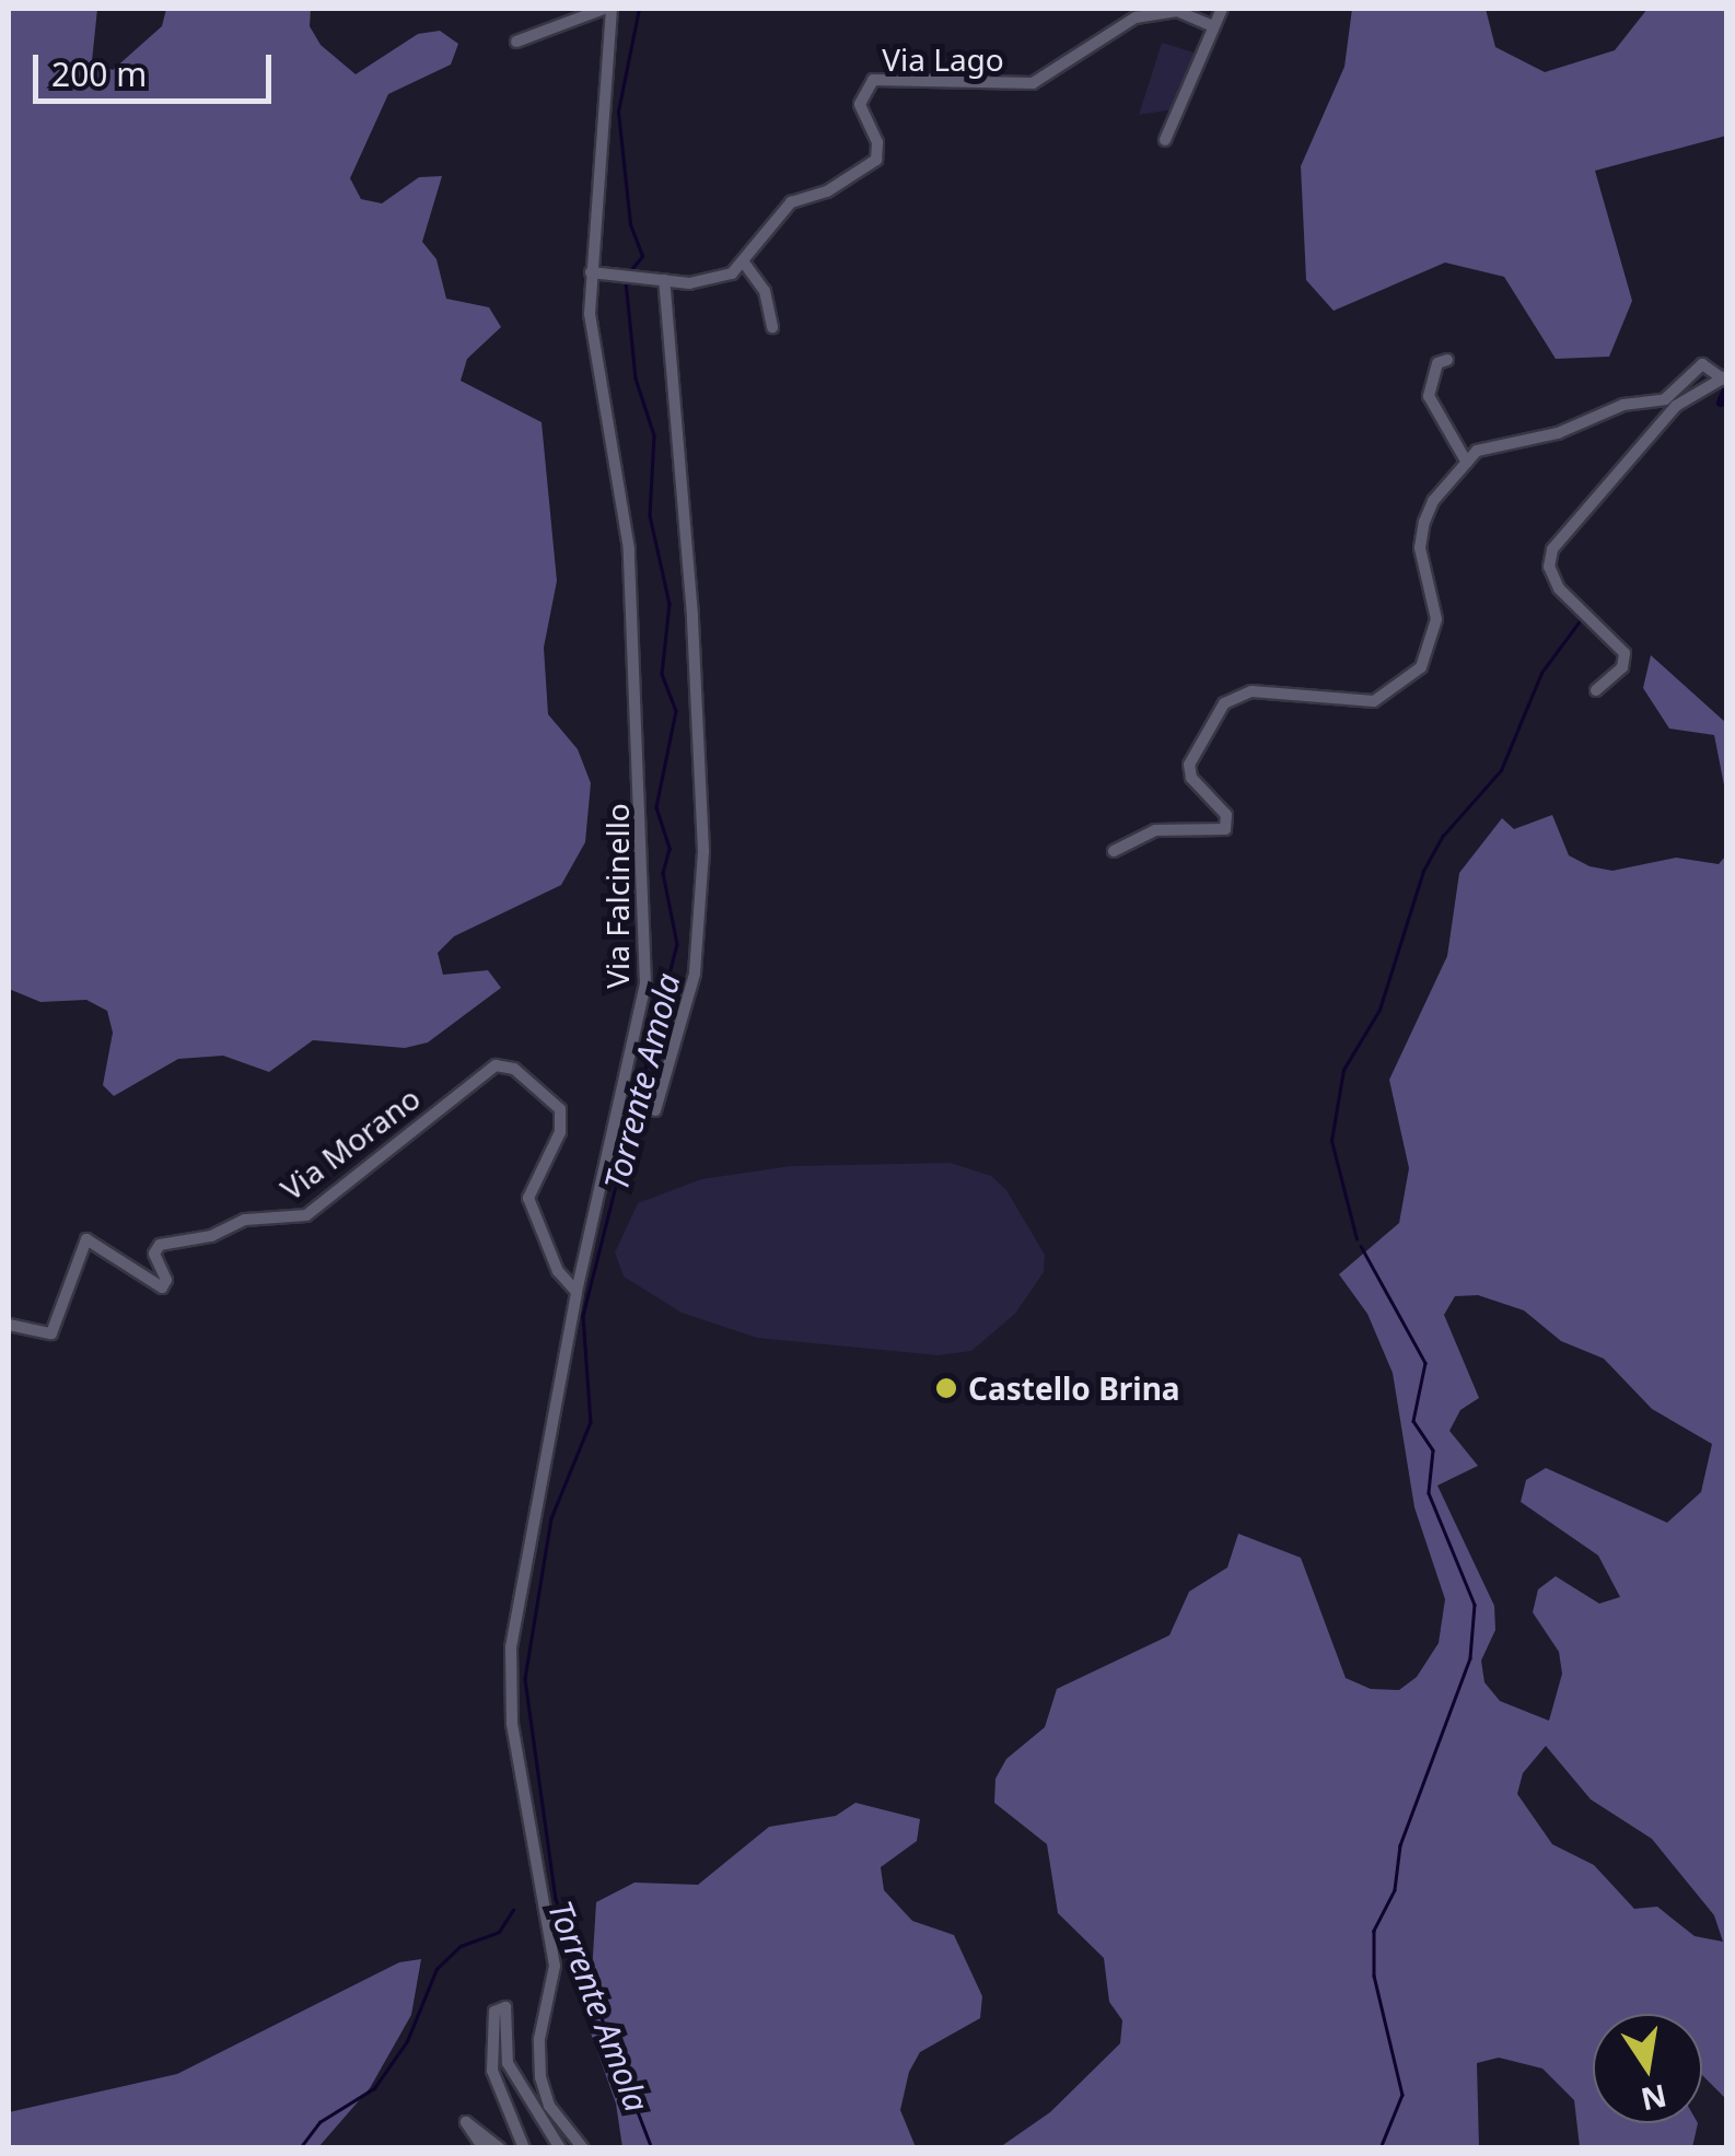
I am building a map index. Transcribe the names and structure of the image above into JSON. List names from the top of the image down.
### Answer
{
  "streets": {
    "street": ["Via Lago", "Via Falcinello", "Via Morano"]
  },
  "crossings": [
    ["Via Falcinello", "Via Morano"]
  ],
  "water": ["Torrente Amola"],
  "places": ["Castello Brina"],
  "scale_bar": "200 m",
  "north": "bottom"
}
